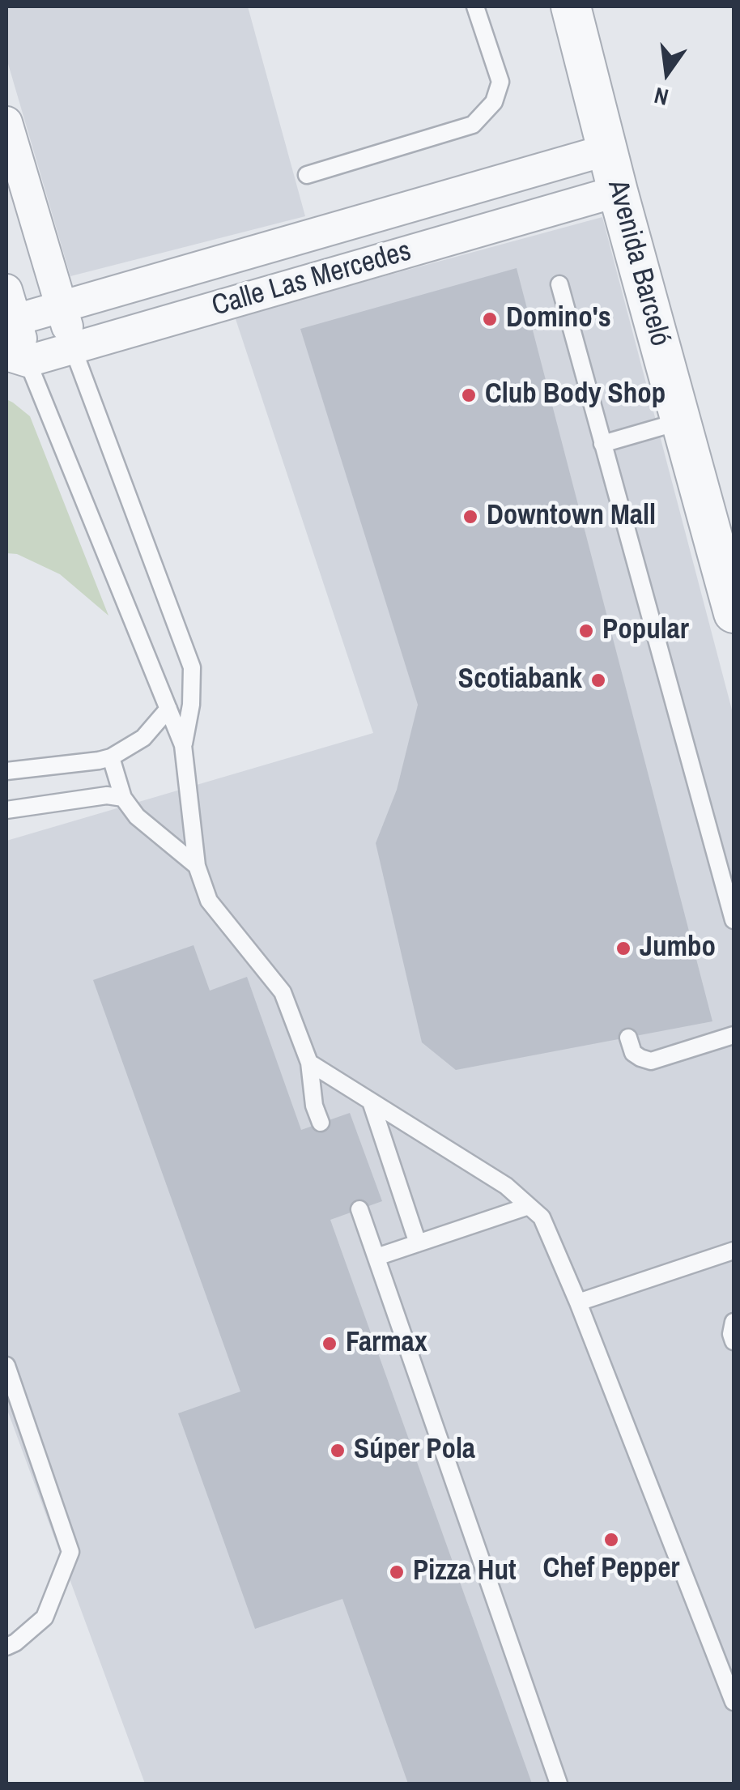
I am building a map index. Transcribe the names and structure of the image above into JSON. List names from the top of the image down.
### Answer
{
  "streets": {
    "street": ["Avenida Barceló", "Calle Las Mercedes"]
  },
  "crossings": [
    ["Avenida Barceló", "Calle Las Mercedes"]
  ],
  "places": [
    "Domino's",
    "Club Body Shop",
    "Downtown Mall",
    "Popular",
    "Scotiabank",
    "Jumbo",
    "Farmax",
    "Súper Pola",
    "Chef Pepper",
    "Pizza Hut"
  ],
  "north": "bottom"
}
